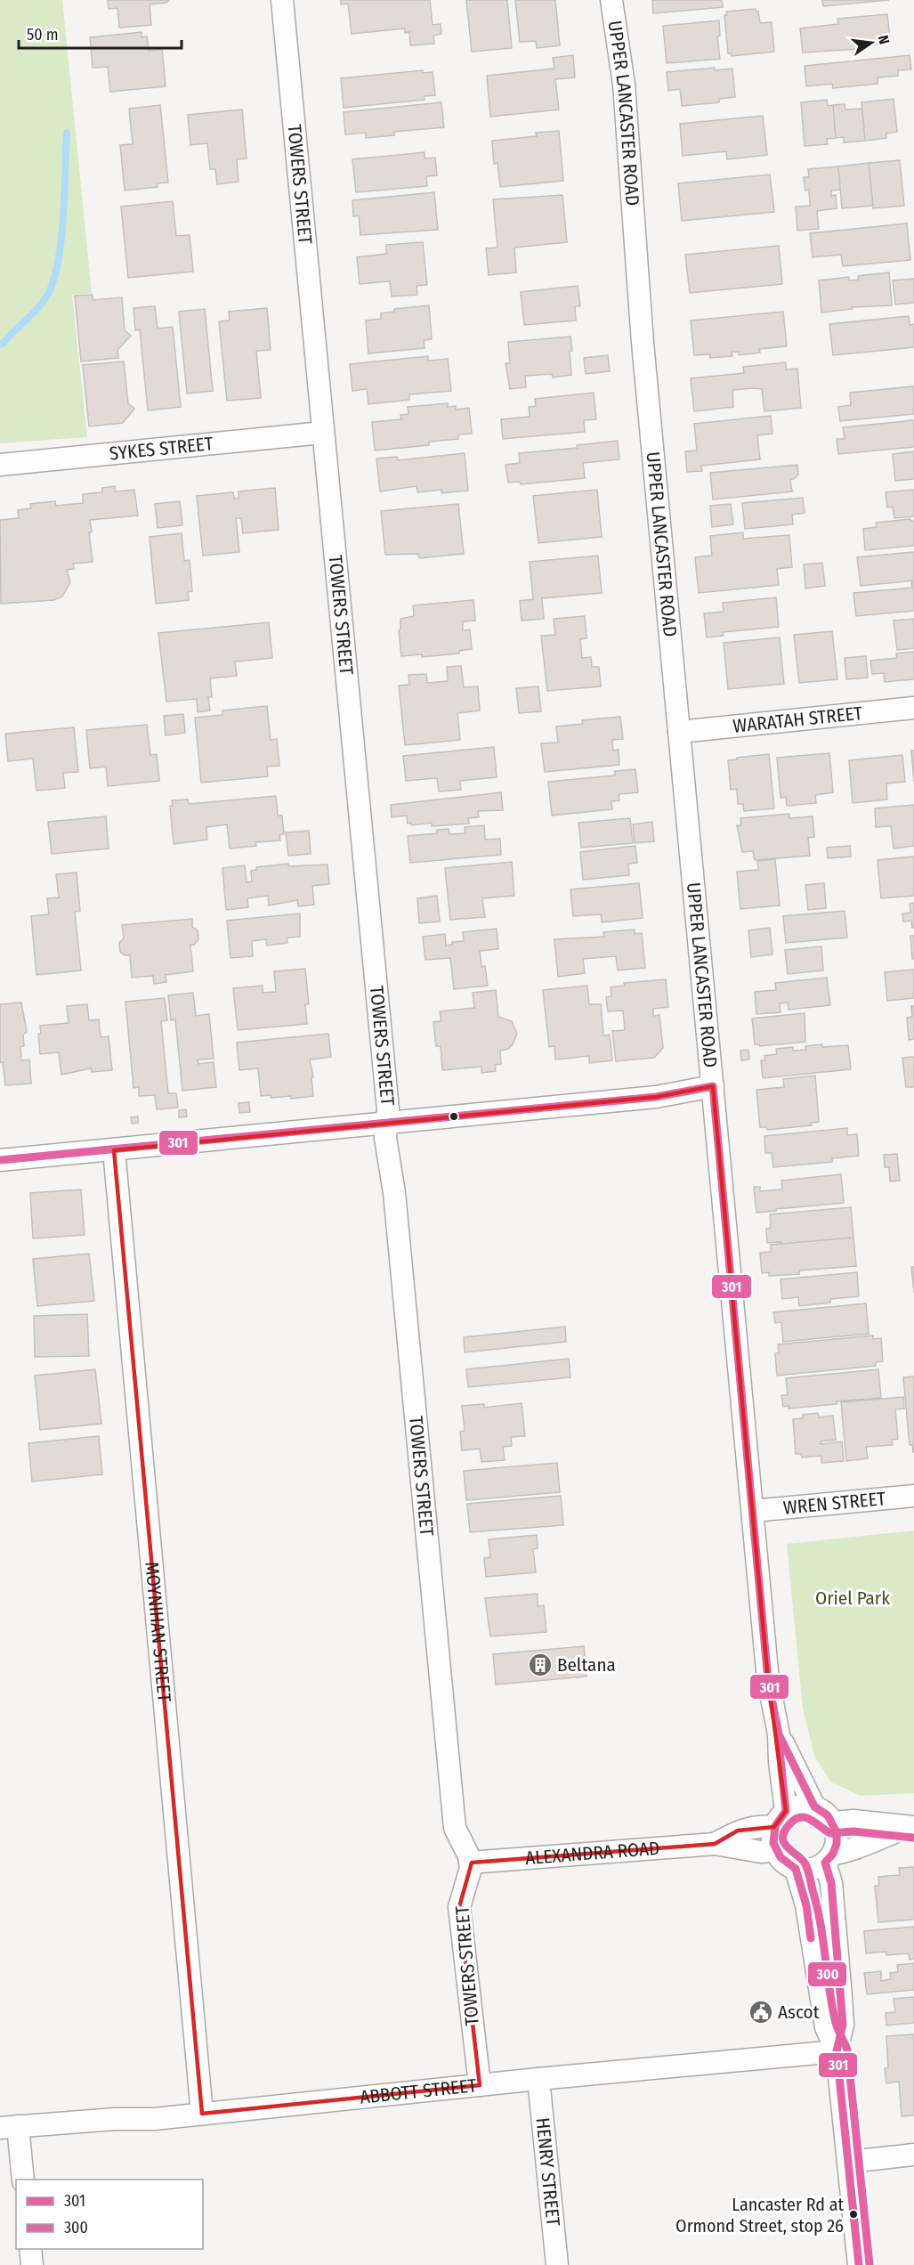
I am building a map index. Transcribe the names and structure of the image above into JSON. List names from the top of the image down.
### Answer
{
  "streets": {
    "street": [
      "UPPER LANCASTER ROAD",
      "TOWERS STREET",
      "SYKES STREET",
      "WARATAH STREET",
      "WREN STREET",
      "MOYNIHAN STREET",
      "ALEXANDRA ROAD",
      "ABBOTT STREET",
      "HENRY STREET"
    ]
  },
  "crossings": [
    ["UPPER LANCASTER ROAD", "WARATAH STREET"],
    ["UPPER LANCASTER ROAD", "WREN STREET"],
    ["TOWERS STREET", "SYKES STREET"],
    ["TOWERS STREET", "ALEXANDRA ROAD"],
    ["TOWERS STREET", "ABBOTT STREET"],
    ["MOYNIHAN STREET", "ABBOTT STREET"],
    ["ABBOTT STREET", "HENRY STREET"]
  ],
  "parks": ["Oriel Park"],
  "places": {
    "building": ["Beltana"],
    "public building": ["Ascot"],
    "other": ["Lancaster Rd at Ormond Street, stop 26"]
  },
  "lines": ["transit line 301", "transit line 300"],
  "legend": ["301", "300"],
  "scale_bar": "50 m",
  "north": "right"
}
